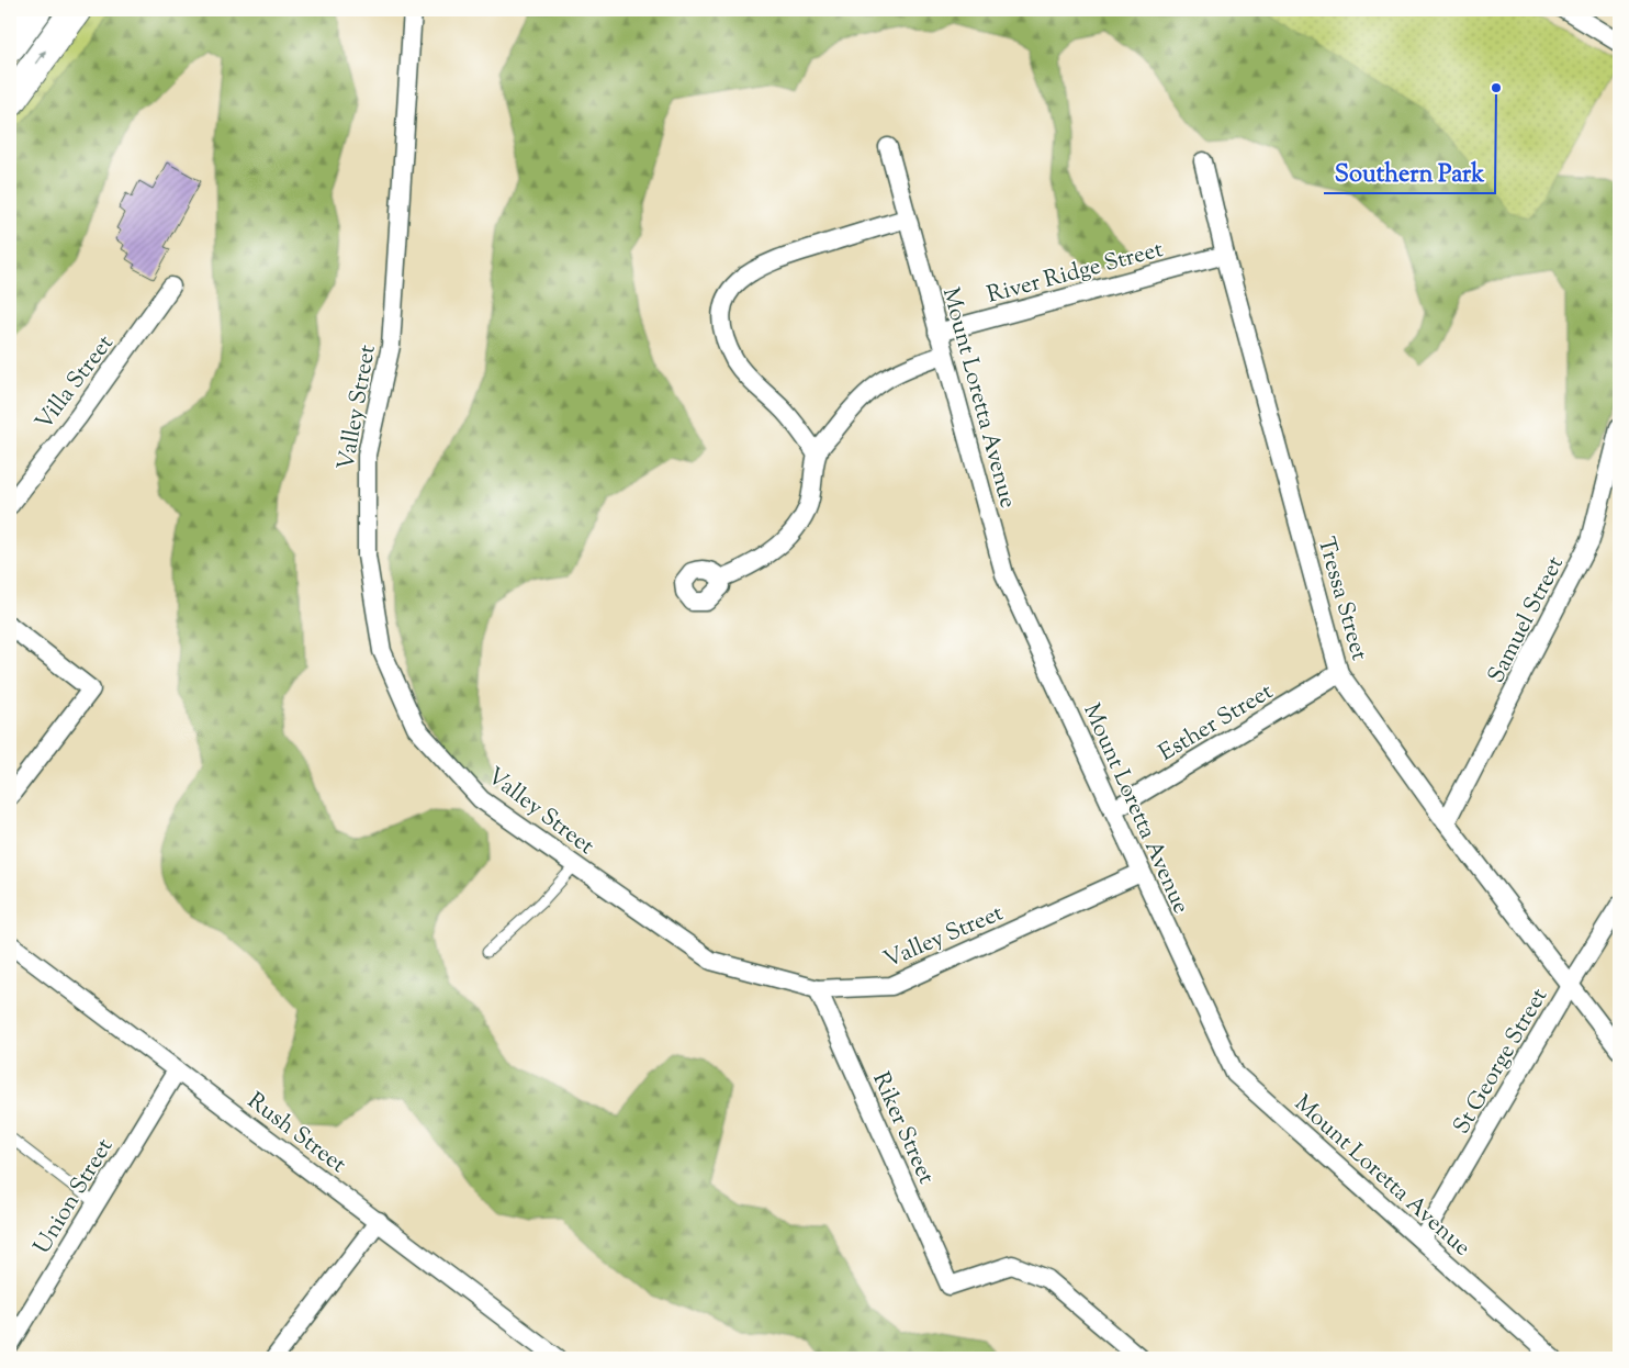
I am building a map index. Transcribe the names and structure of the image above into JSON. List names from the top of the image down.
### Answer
{
  "streets": {
    "street": [
      "River Ridge Street",
      "Villa Street",
      "Mount Loretta Avenue",
      "Valley Street",
      "Tressa Street",
      "Samuel Street",
      "Esther Street",
      "St George Street",
      "Riker Street",
      "Rush Street",
      "Union Street"
    ]
  },
  "crossings": [
    ["River Ridge Street", "Mount Loretta Avenue"],
    ["River Ridge Street", "Tressa Street"],
    ["Mount Loretta Avenue", "Valley Street"],
    ["Mount Loretta Avenue", "Esther Street"],
    ["Mount Loretta Avenue", "St George Street"],
    ["Valley Street", "Riker Street"],
    ["Tressa Street", "Samuel Street"],
    ["Tressa Street", "Esther Street"],
    ["Tressa Street", "St George Street"],
    ["Rush Street", "Union Street"]
  ],
  "places": ["Southern Park"]
}
